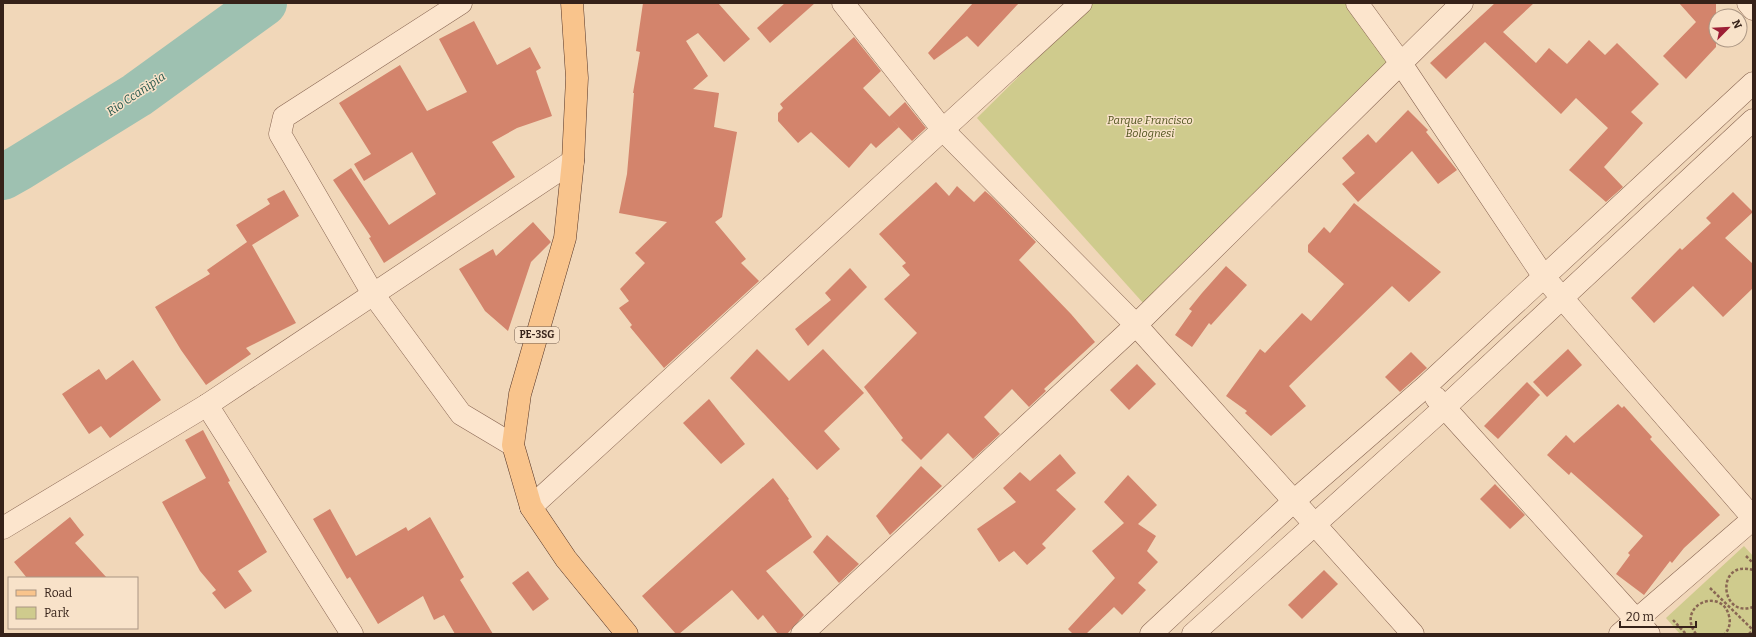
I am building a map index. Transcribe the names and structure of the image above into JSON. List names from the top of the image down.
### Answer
{
  "streets": {
    "main road": ["PE-3SG"]
  },
  "water": ["Rio Ccañipia"],
  "parks": ["Parque Francisco Bolognesi"],
  "legend": ["Road", "Park"],
  "scale_bar": "20 m",
  "north": "top right"
}
